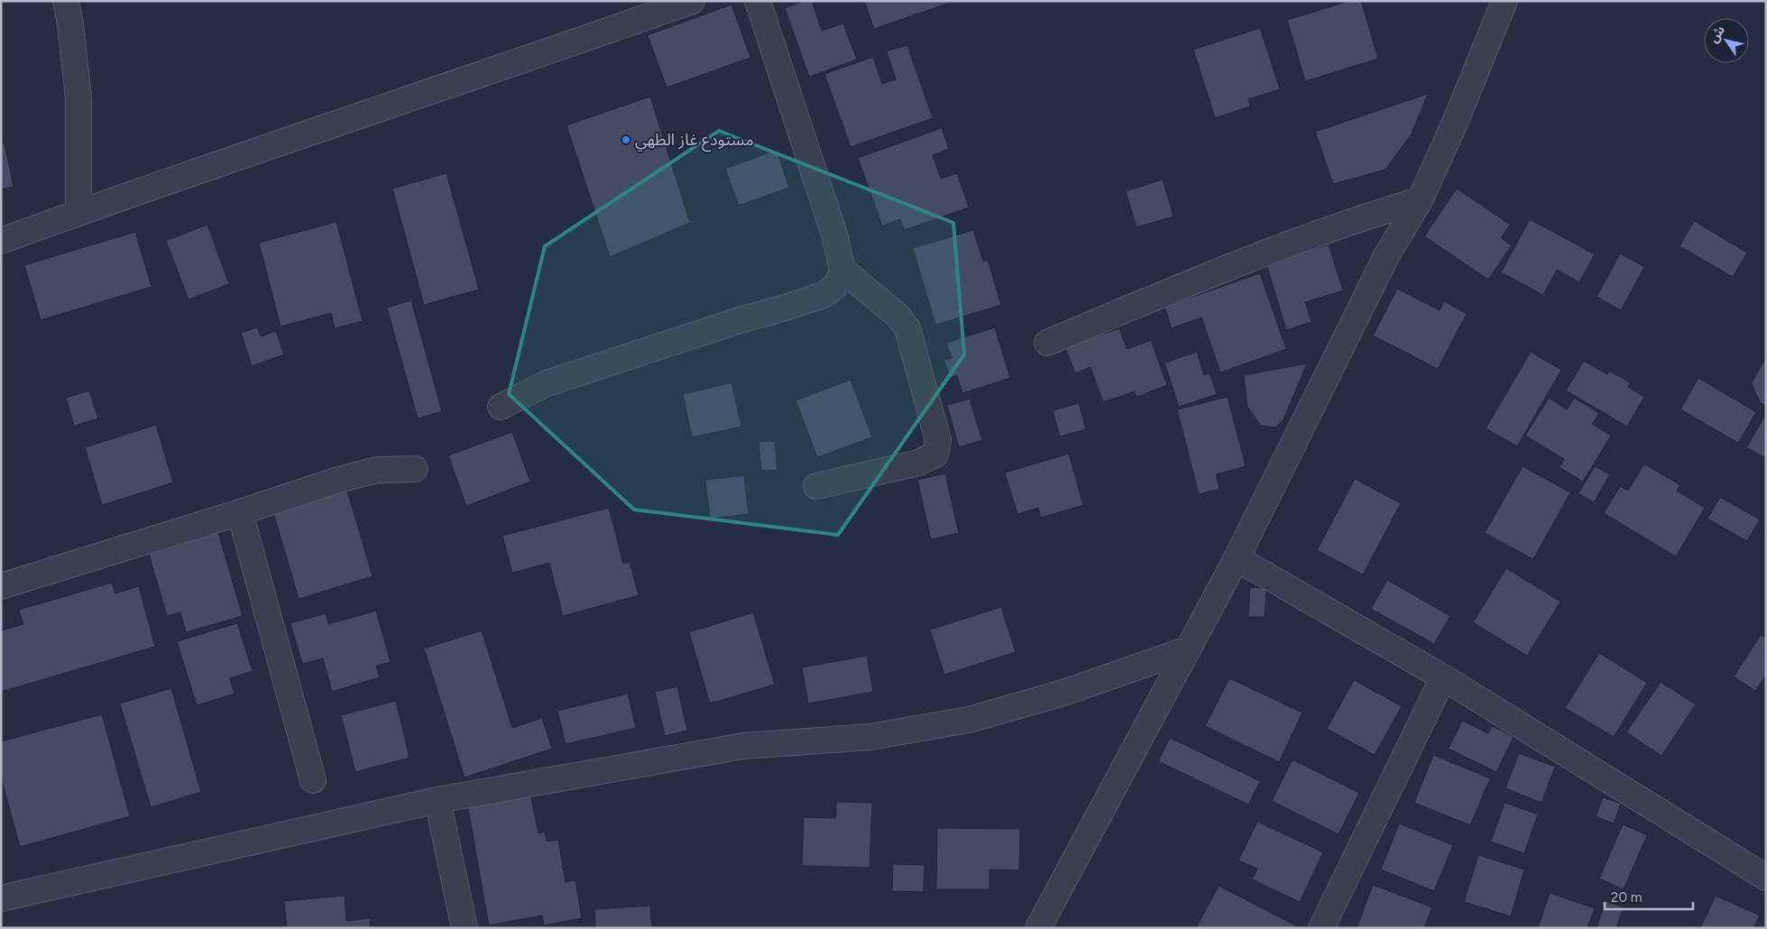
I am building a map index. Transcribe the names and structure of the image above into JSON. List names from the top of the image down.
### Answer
{
  "places": ["مستودع غاز الطهي"],
  "scale_bar": "20 m",
  "north": "top left"
}
